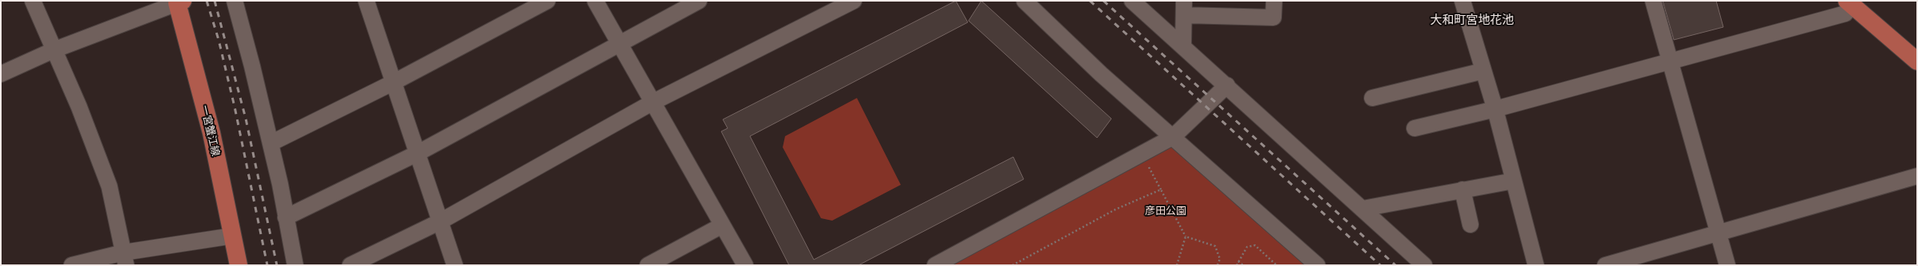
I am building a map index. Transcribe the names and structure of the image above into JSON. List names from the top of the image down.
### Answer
{
  "streets": {
    "main road": ["一宮蟹江線"]
  },
  "districts": ["大和町宮地花池"],
  "parks": ["彦田公園"]
}
